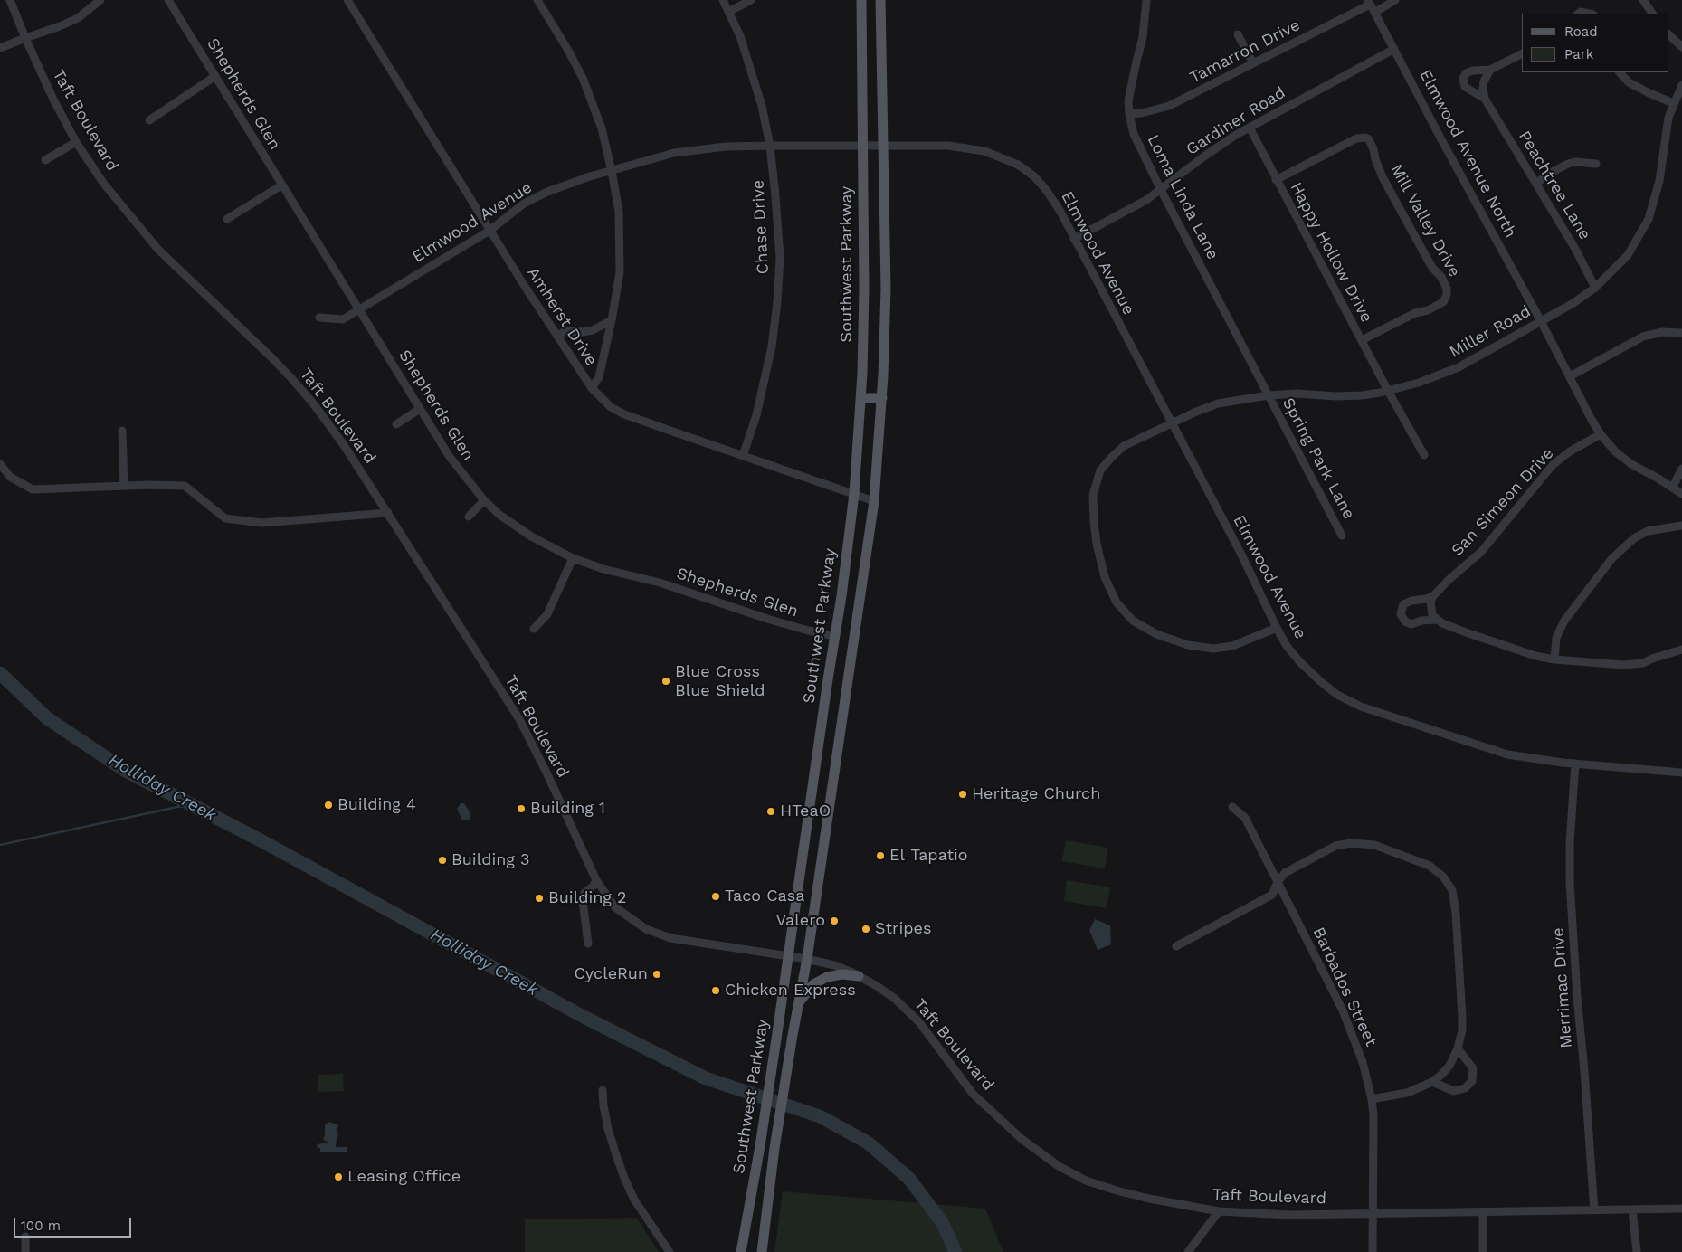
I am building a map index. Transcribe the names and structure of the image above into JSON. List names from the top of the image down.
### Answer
{
  "streets": {
    "main road": ["Southwest Parkway"],
    "street": [
      "Tamarron Drive",
      "Shepherds Glen",
      "Taft Boulevard",
      "Gardiner Road",
      "Elmwood Avenue North",
      "Peachtree Lane",
      "Loma Linda Lane",
      "Mill Valley Drive",
      "Elmwood Avenue",
      "Chase Drive",
      "Happy Hollow Drive",
      "Amherst Drive",
      "Miller Road",
      "Spring Park Lane",
      "San Simeon Drive",
      "Barbados Street",
      "Merrimac Drive"
    ]
  },
  "crossings": [
    ["Tamarron Drive", "Elmwood Avenue North"],
    ["Tamarron Drive", "Loma Linda Lane"],
    ["Shepherds Glen", "Elmwood Avenue"],
    ["Shepherds Glen", "Southwest Parkway"],
    ["Taft Boulevard", "Southwest Parkway"],
    ["Taft Boulevard", "Barbados Street"],
    ["Taft Boulevard", "Merrimac Drive"],
    ["Gardiner Road", "Elmwood Avenue North"],
    ["Gardiner Road", "Loma Linda Lane"],
    ["Gardiner Road", "Elmwood Avenue"],
    ["Gardiner Road", "Happy Hollow Drive"],
    ["Elmwood Avenue North", "Miller Road"],
    ["Elmwood Avenue North", "San Simeon Drive"],
    ["Peachtree Lane", "Miller Road"],
    ["Loma Linda Lane", "Miller Road"],
    ["Loma Linda Lane", "Spring Park Lane"],
    ["Mill Valley Drive", "Happy Hollow Drive"],
    ["Elmwood Avenue", "Chase Drive"],
    ["Elmwood Avenue", "Southwest Parkway"],
    ["Elmwood Avenue", "Amherst Drive"],
    ["Elmwood Avenue", "Miller Road"],
    ["Elmwood Avenue", "Merrimac Drive"],
    ["Chase Drive", "Amherst Drive"],
    ["Happy Hollow Drive", "Miller Road"],
    ["Southwest Parkway", "Amherst Drive"],
    ["Miller Road", "Spring Park Lane"]
  ],
  "water": ["Holliday Creek"],
  "places": [
    "Blue Cross Blue Shield",
    "Heritage Church",
    "Building 4",
    "Building 1",
    "HTeaO",
    "El Tapatio",
    "Building 3",
    "Taco Casa",
    "Building 2",
    "Valero",
    "Stripes",
    "CycleRun",
    "Chicken Express",
    "Leasing Office"
  ],
  "legend": ["Road", "Park"],
  "scale_bar": "100 m"
}
